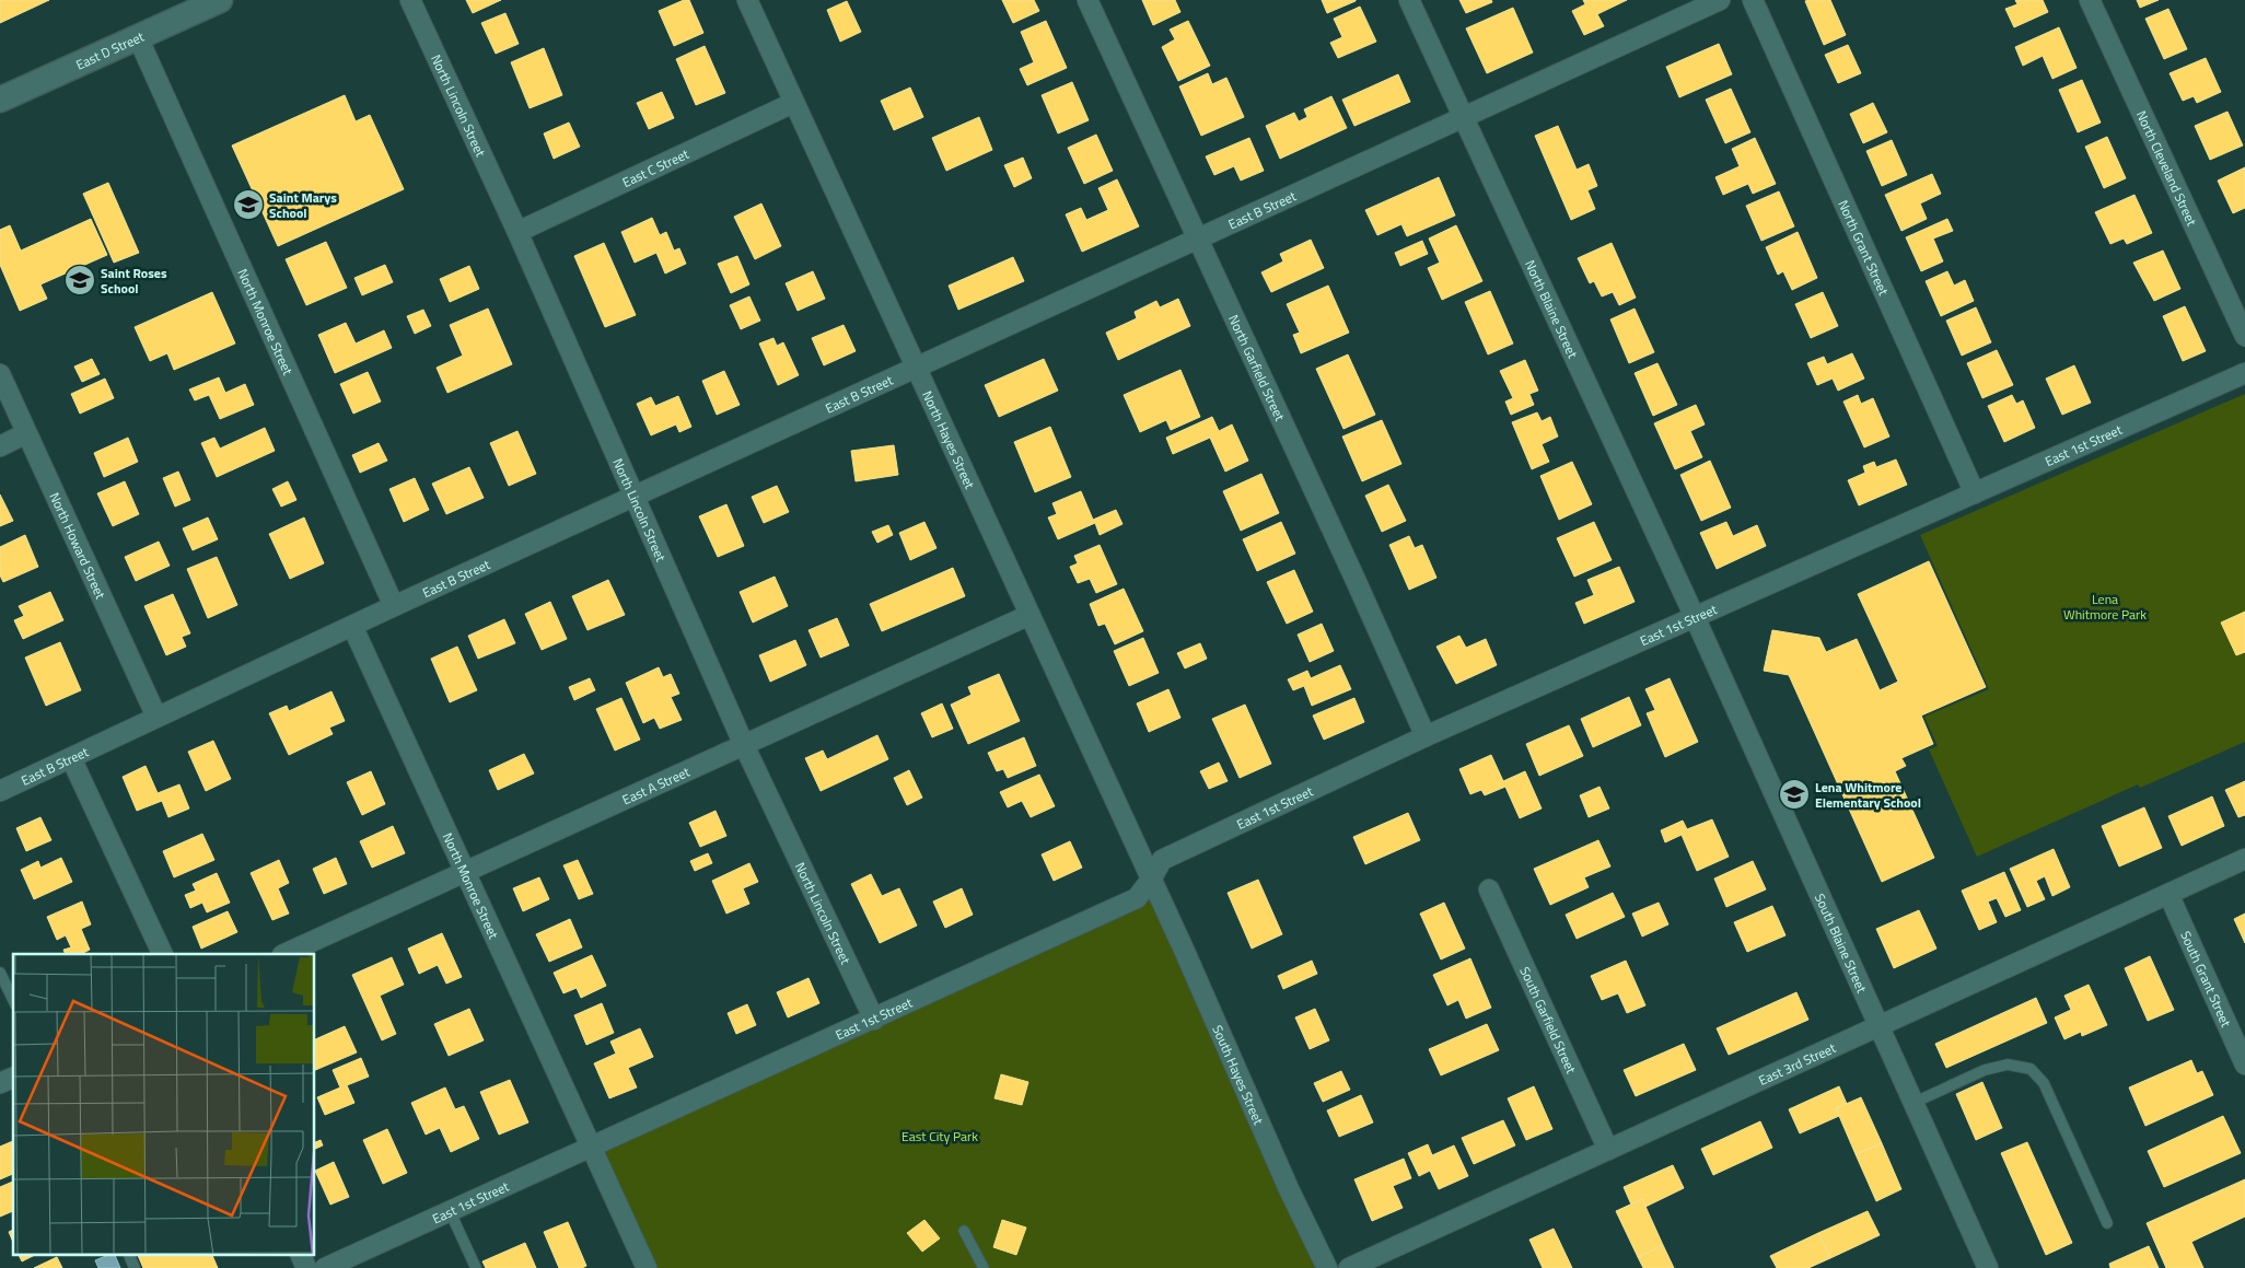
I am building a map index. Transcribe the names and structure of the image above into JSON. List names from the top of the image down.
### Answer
{
  "streets": {
    "street": [
      "East D Street",
      "North Lincoln Street",
      "East C Street",
      "North Cleveland Street",
      "East B Street",
      "North Grant Street",
      "North Blaine Street",
      "North Monroe Street",
      "North Garfield Street",
      "North Hayes Street",
      "East 1st Street",
      "North Howard Street",
      "East A Street",
      "South Blaine Street",
      "South Grant Street",
      "South Garfield Street",
      "East 3rd Street",
      "South Hayes Street"
    ]
  },
  "crossings": [
    ["East D Street", "North Monroe Street"],
    ["North Lincoln Street", "East C Street"],
    ["North Lincoln Street", "East B Street"],
    ["North Lincoln Street", "East 1st Street"],
    ["North Lincoln Street", "East A Street"],
    ["East C Street", "North Hayes Street"],
    ["East B Street", "North Blaine Street"],
    ["East B Street", "North Monroe Street"],
    ["East B Street", "North Garfield Street"],
    ["East B Street", "North Hayes Street"],
    ["East B Street", "North Howard Street"],
    ["North Grant Street", "East 1st Street"],
    ["North Blaine Street", "East 1st Street"],
    ["North Blaine Street", "South Blaine Street"],
    ["North Monroe Street", "East 1st Street"],
    ["North Monroe Street", "East A Street"],
    ["North Garfield Street", "East 1st Street"],
    ["North Hayes Street", "East 1st Street"],
    ["North Hayes Street", "East A Street"],
    ["North Hayes Street", "South Hayes Street"],
    ["East 1st Street", "South Blaine Street"],
    ["East 1st Street", "South Hayes Street"],
    ["South Blaine Street", "East 3rd Street"],
    ["South Grant Street", "East 3rd Street"],
    ["South Garfield Street", "East 3rd Street"]
  ],
  "parks": ["Lena Whitmore Park", "East City Park"],
  "places": {
    "school or university": ["Saint Marys School", "Saint Roses School", "Lena Whitmore Elementary School"]
  }
}
